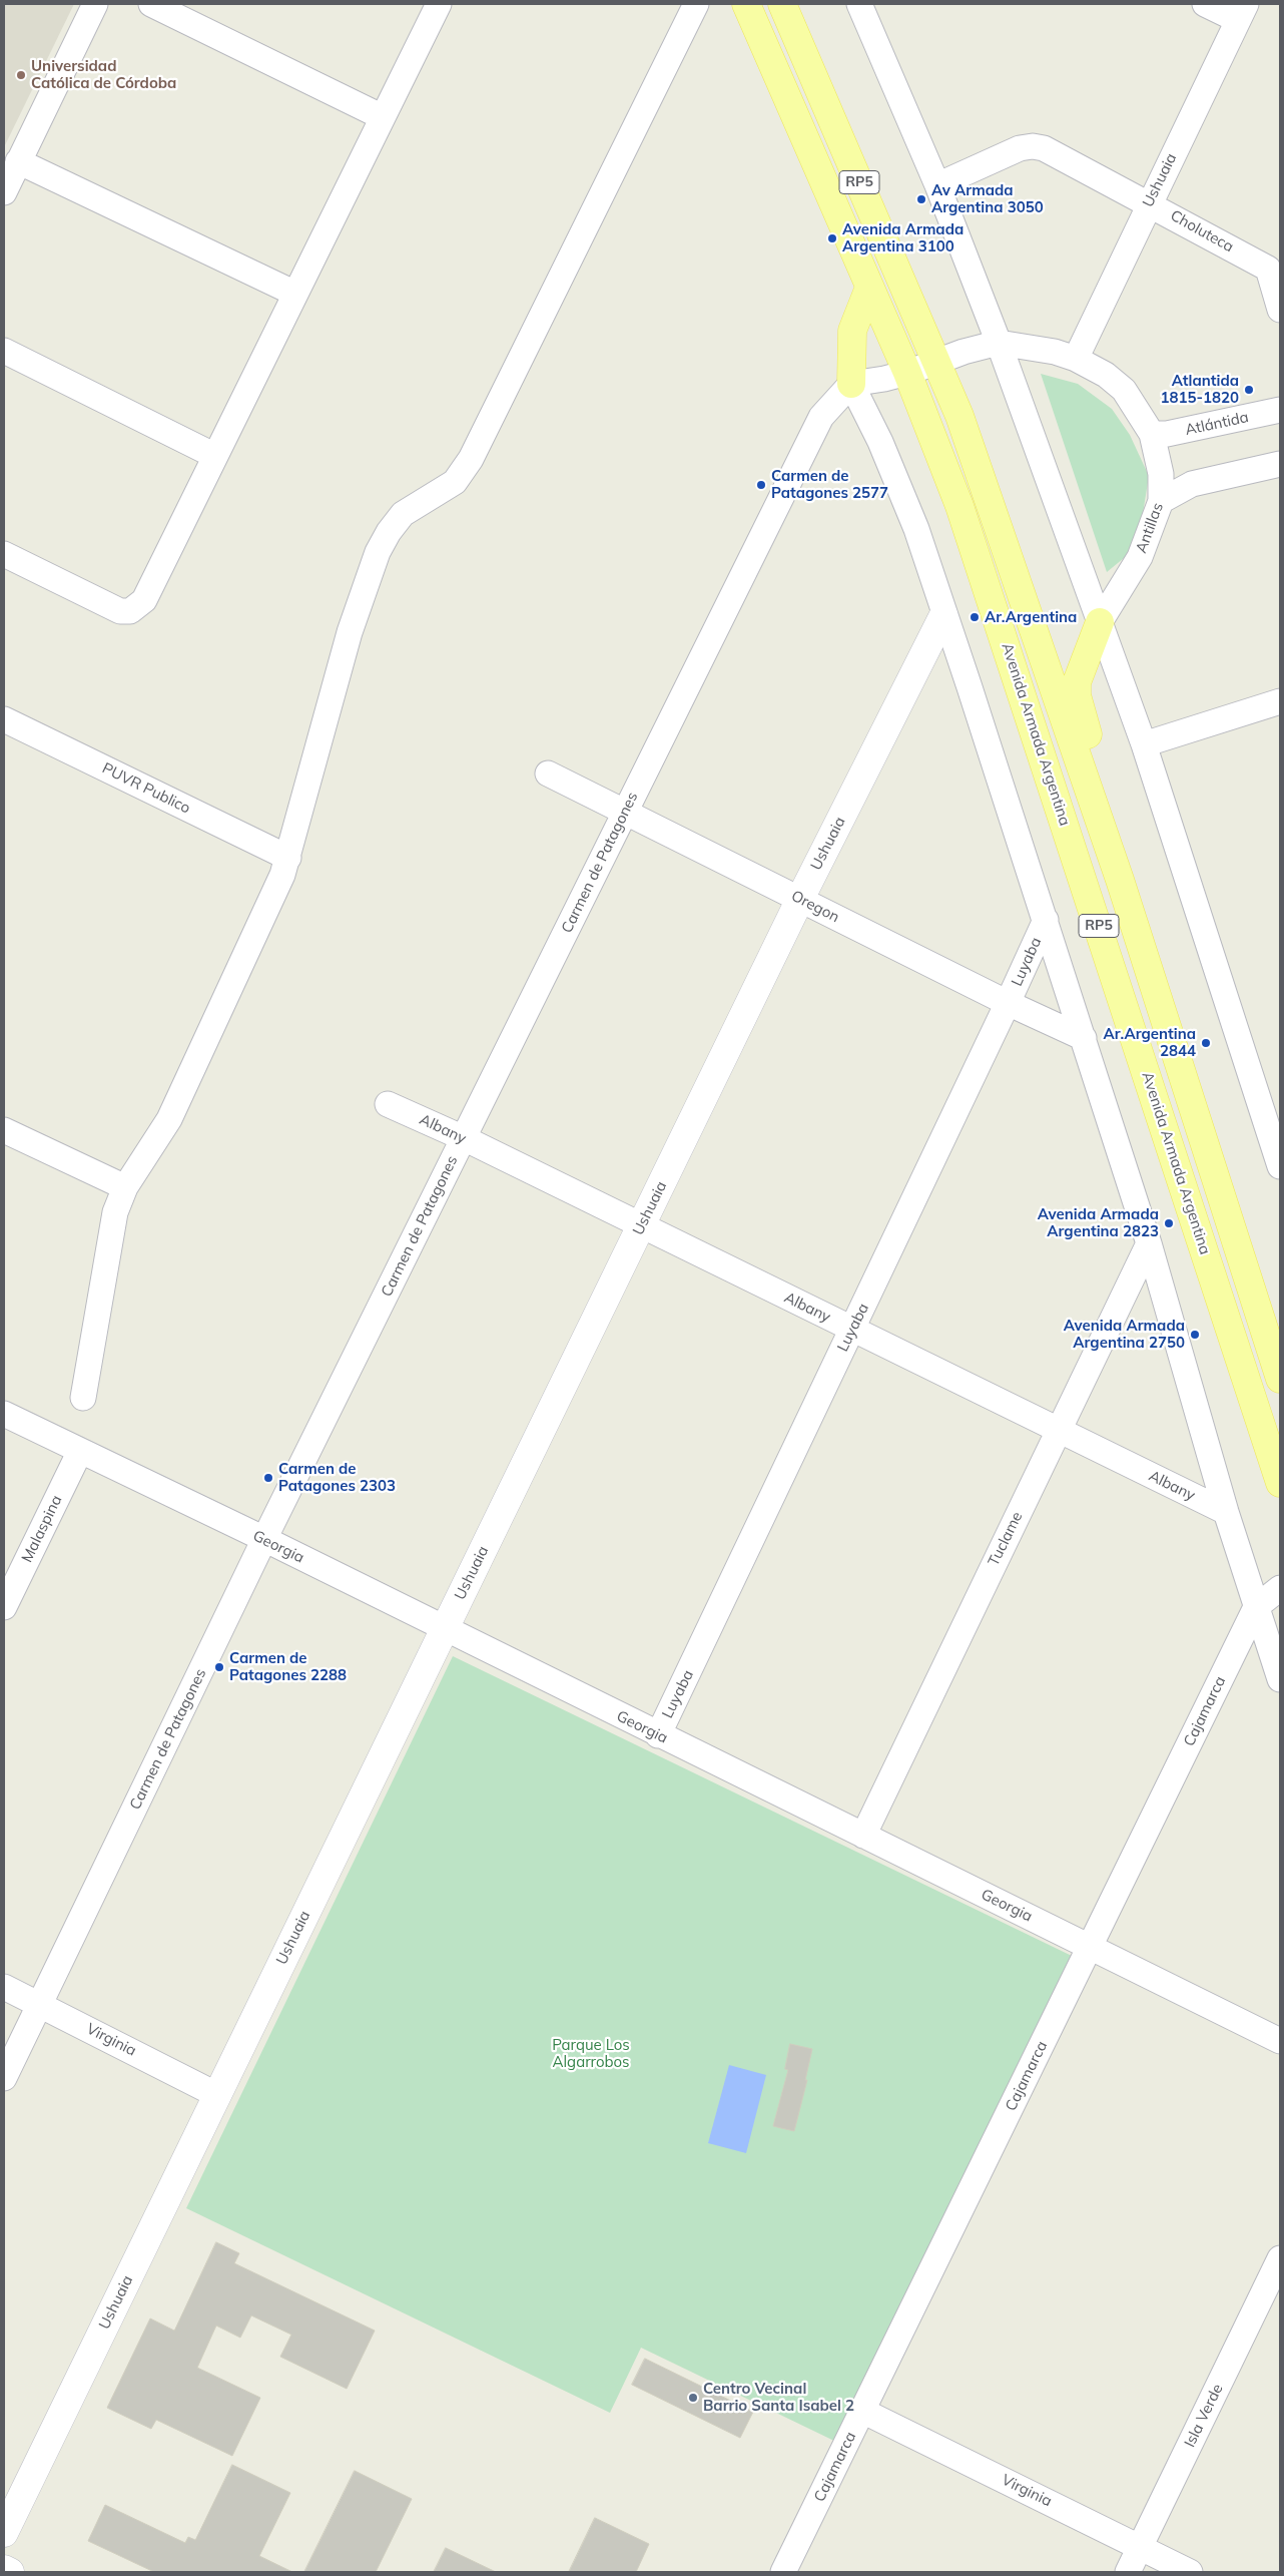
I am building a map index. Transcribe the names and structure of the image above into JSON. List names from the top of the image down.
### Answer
{
  "streets": {
    "main road": ["Ushuaia", "RP5", "Avenida Armada Argentina"],
    "street": [
      "Choluteca",
      "Atlántida",
      "Antillas",
      "PUVR Publico",
      "Carmen de Patagones",
      "Oregon",
      "Luyaba",
      "Albany",
      "Malaspina",
      "Tuclame",
      "Georgia",
      "Cajamarca",
      "Virginia",
      "Isla Verde"
    ]
  },
  "crossings": [
    ["Ushuaia", "Choluteca"],
    ["Ushuaia", "Antillas"],
    ["Ushuaia", "Oregon"],
    ["Ushuaia", "Albany"],
    ["Ushuaia", "Georgia"],
    ["Ushuaia", "Virginia"],
    ["Atlántida", "Antillas"],
    ["Carmen de Patagones", "Oregon"],
    ["Carmen de Patagones", "Albany"],
    ["Carmen de Patagones", "Georgia"],
    ["Carmen de Patagones", "Virginia"],
    ["Oregon", "Luyaba"],
    ["Luyaba", "Albany"],
    ["Luyaba", "Georgia"],
    ["Albany", "Tuclame"],
    ["Malaspina", "Georgia"],
    ["Tuclame", "Georgia"],
    ["Georgia", "Cajamarca"],
    ["Cajamarca", "Virginia"],
    ["Virginia", "Isla Verde"]
  ],
  "parks": ["Parque Los Algarrobos"],
  "places": [
    "Universidad Católica de Córdoba",
    "Av Armada Argentina 3050",
    "Avenida Armada Argentina 3100",
    "Atlantida 1815-1820",
    "Carmen de Patagones 2577",
    "Ar.Argentina",
    "Ar.Argentina 2844",
    "Avenida Armada Argentina 2823",
    "Avenida Armada Argentina 2750",
    "Carmen de Patagones 2303",
    "Carmen de Patagones 2288",
    "Centro Vecinal Barrio Santa Isabel 2"
  ]
}
